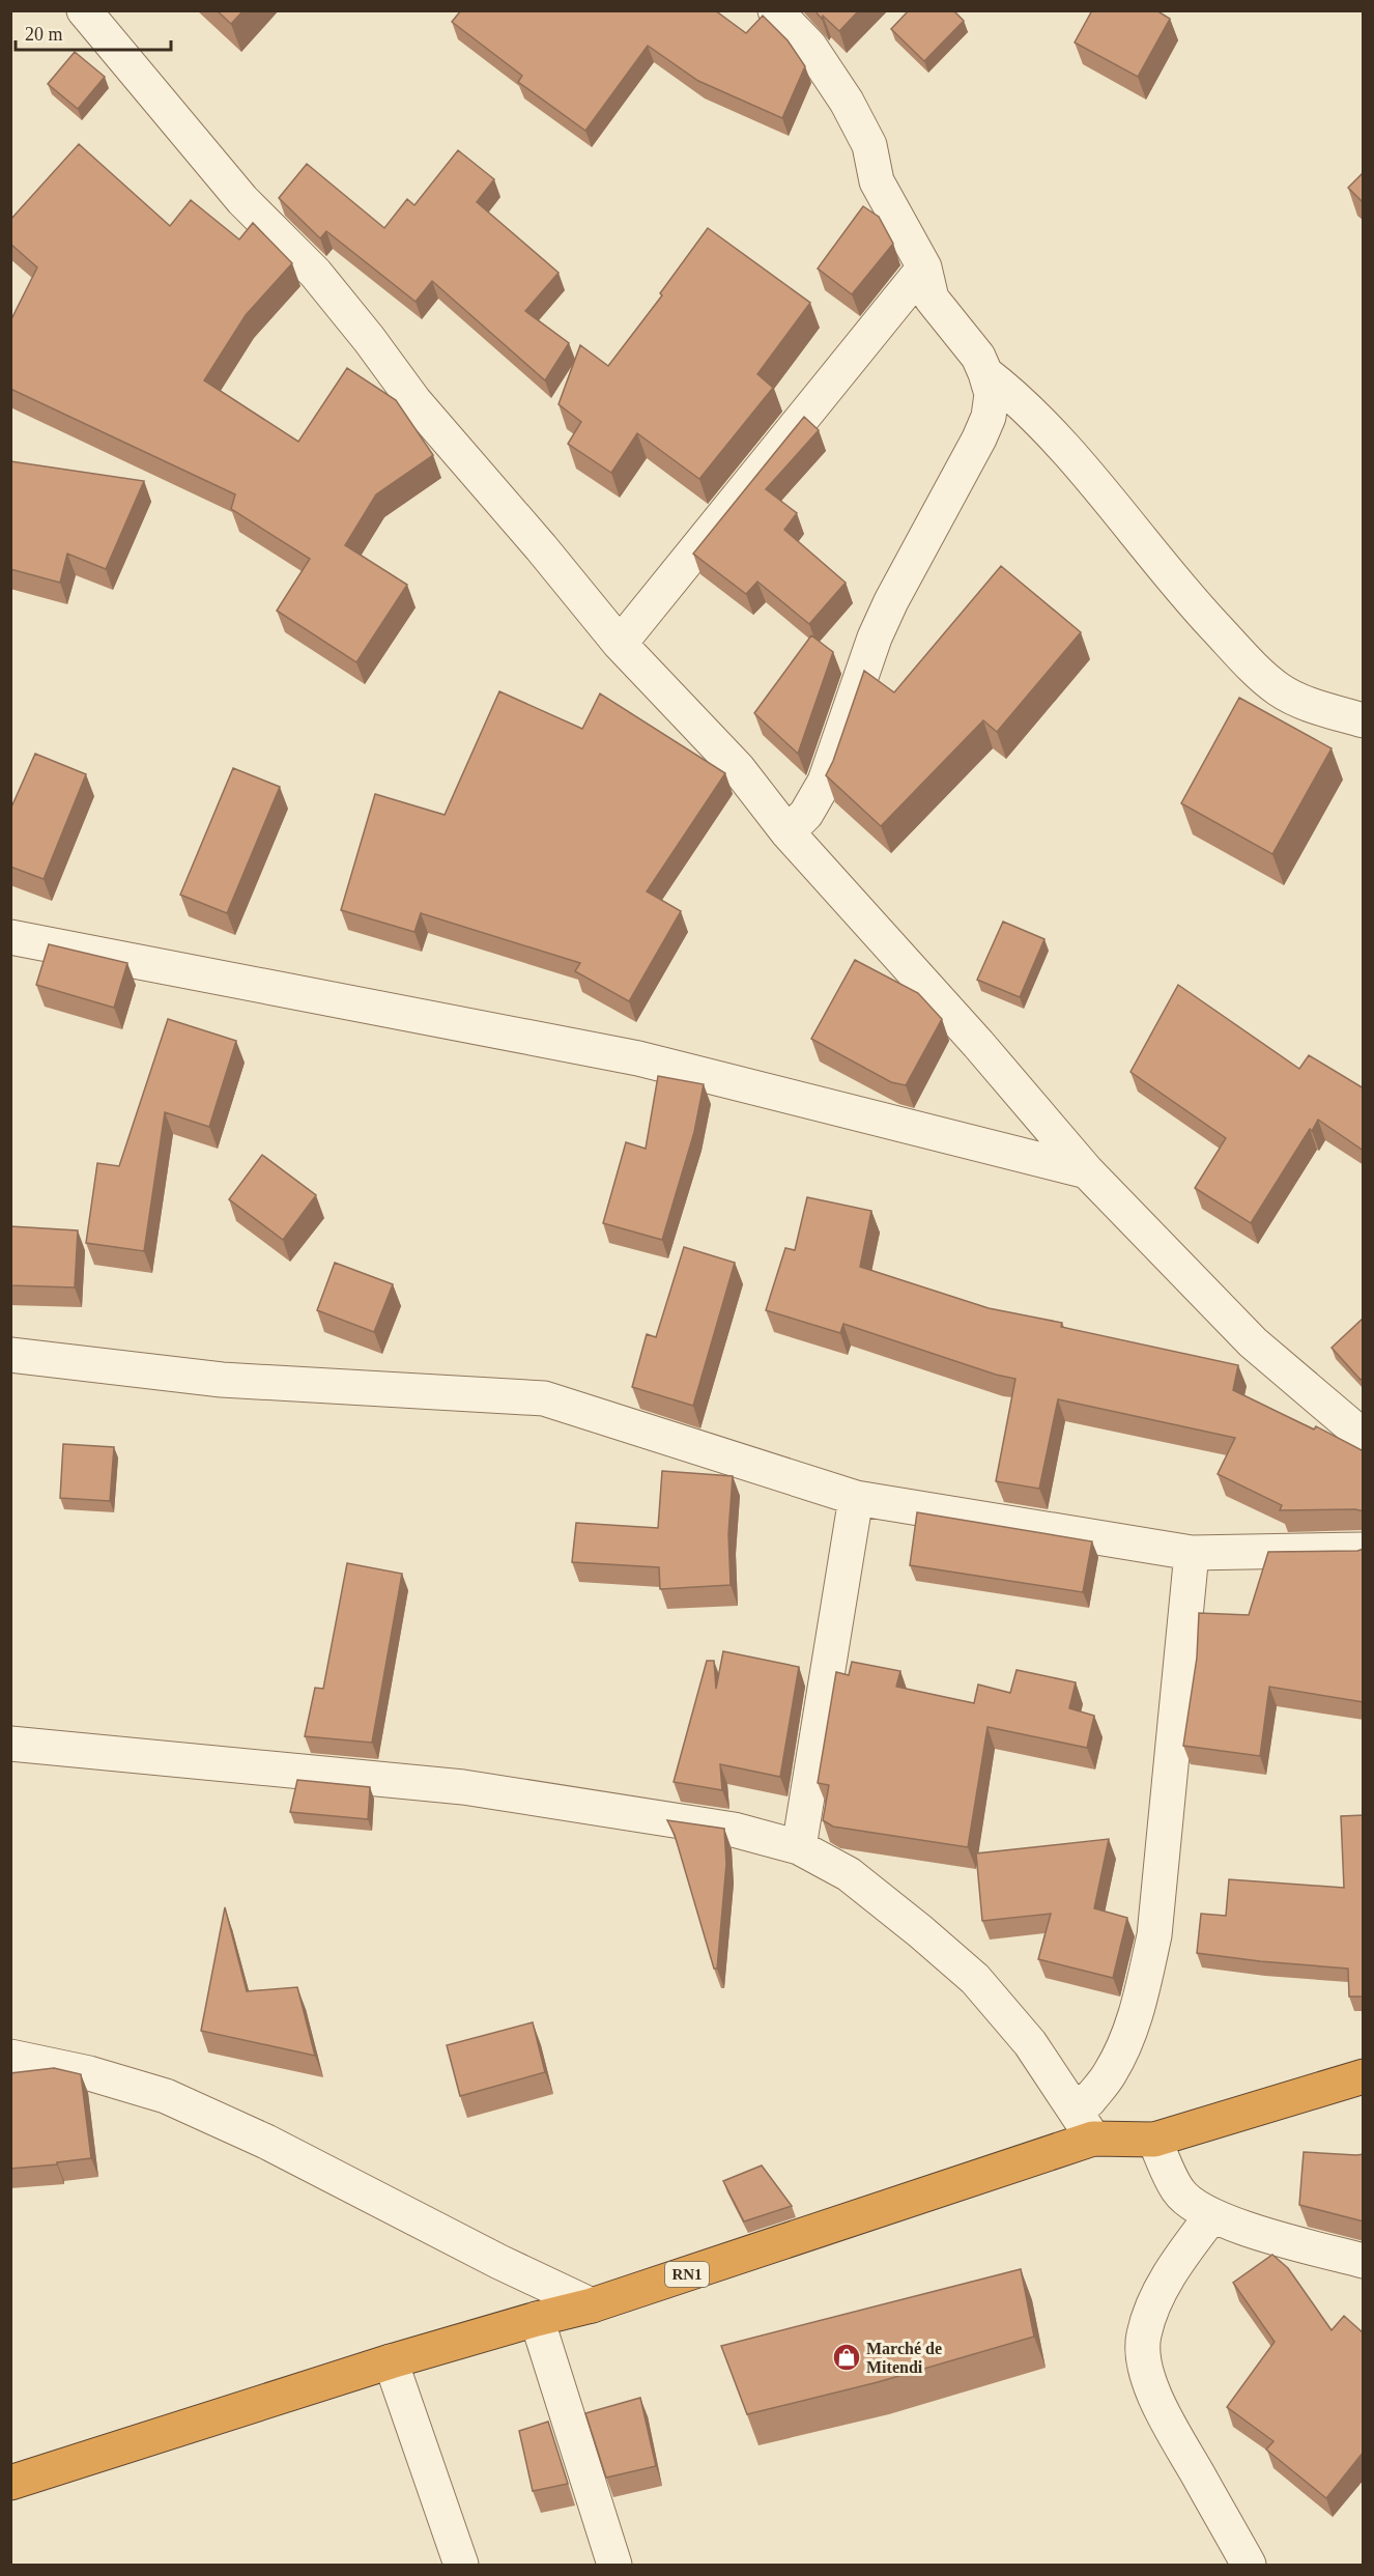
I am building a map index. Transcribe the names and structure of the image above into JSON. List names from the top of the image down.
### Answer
{
  "streets": {
    "highway": ["RN1"]
  },
  "places": {
    "shop": ["Marché de Mitendi"]
  },
  "scale_bar": "20 m"
}
